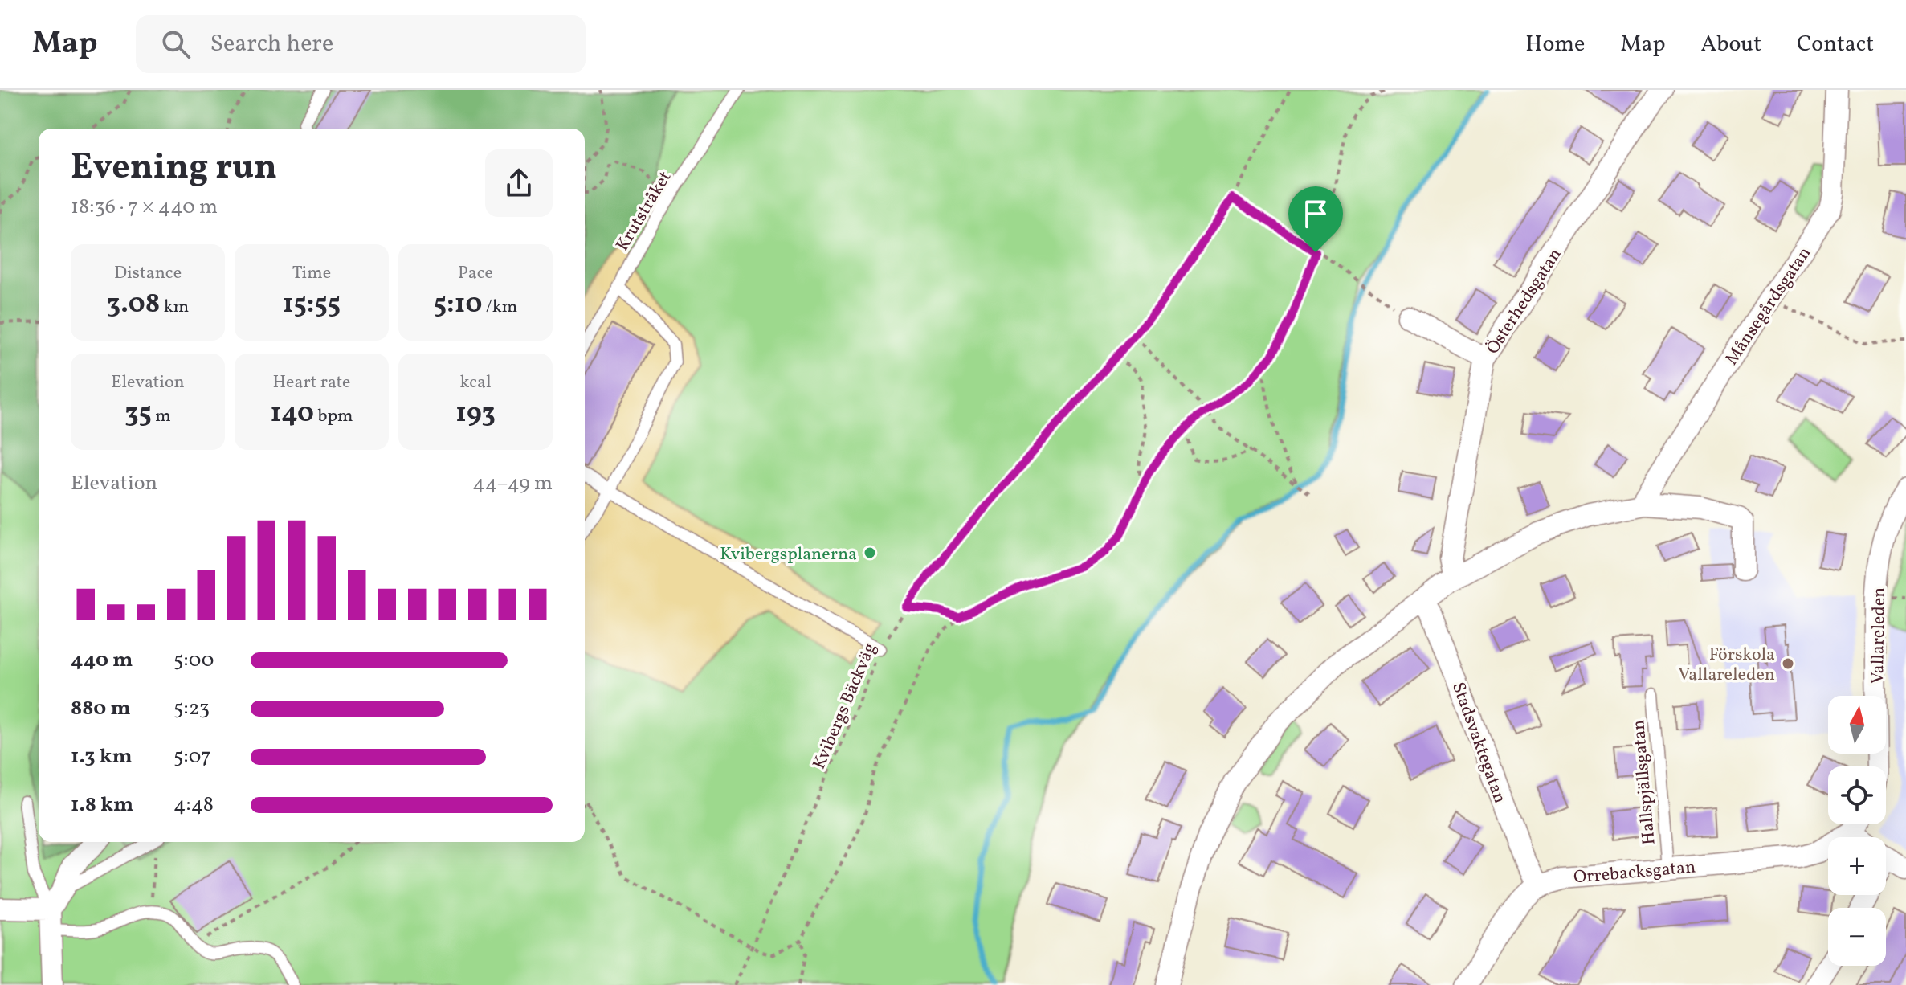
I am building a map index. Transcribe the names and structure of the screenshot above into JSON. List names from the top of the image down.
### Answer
{
  "streets": {
    "street": [
      "Österhedsgatan",
      "Månsegårdsgatan",
      "Vallareleden",
      "Stadsvaktegatan",
      "Orrebacksgatan"
    ],
    "lane": ["Krutstråket", "Hallspjällsgatan"],
    "path": ["Kvibergs Bäckväg"]
  },
  "crossings": [
    ["Stadsvaktegatan", "Orrebacksgatan"],
    ["Hallspjällsgatan", "Orrebacksgatan"]
  ],
  "places": ["Kvibergsplanerna", "Förskola Vallareleden"],
  "north": "top",
  "page": {
    "header": "Map",
    "search": "Search here",
    "nav": [
      "Home",
      "Map",
      "About",
      "Contact"
    ],
    "heading": ["Evening run", "18:36 · 7 × 440 m"],
    "stats": [
      ["Distance", "3.08 km"],
      ["Time", "15:55"],
      ["Pace", "5:10 /km"],
      ["Elevation", "35 m"],
      ["Heart rate", "140 bpm"],
      ["kcal", "193"]
    ],
    "chart": ["Elevation", "44–49 m"],
    "list": [
      {
        "name": "440 m",
        "note": "5:00"
      },
      {
        "name": "880 m",
        "note": "5:23"
      },
      {
        "name": "1.3 km",
        "note": "5:07"
      },
      {
        "name": "1.8 km",
        "note": "4:48"
      }
    ],
    "map_buttons": ["+", "−"]
  }
}
